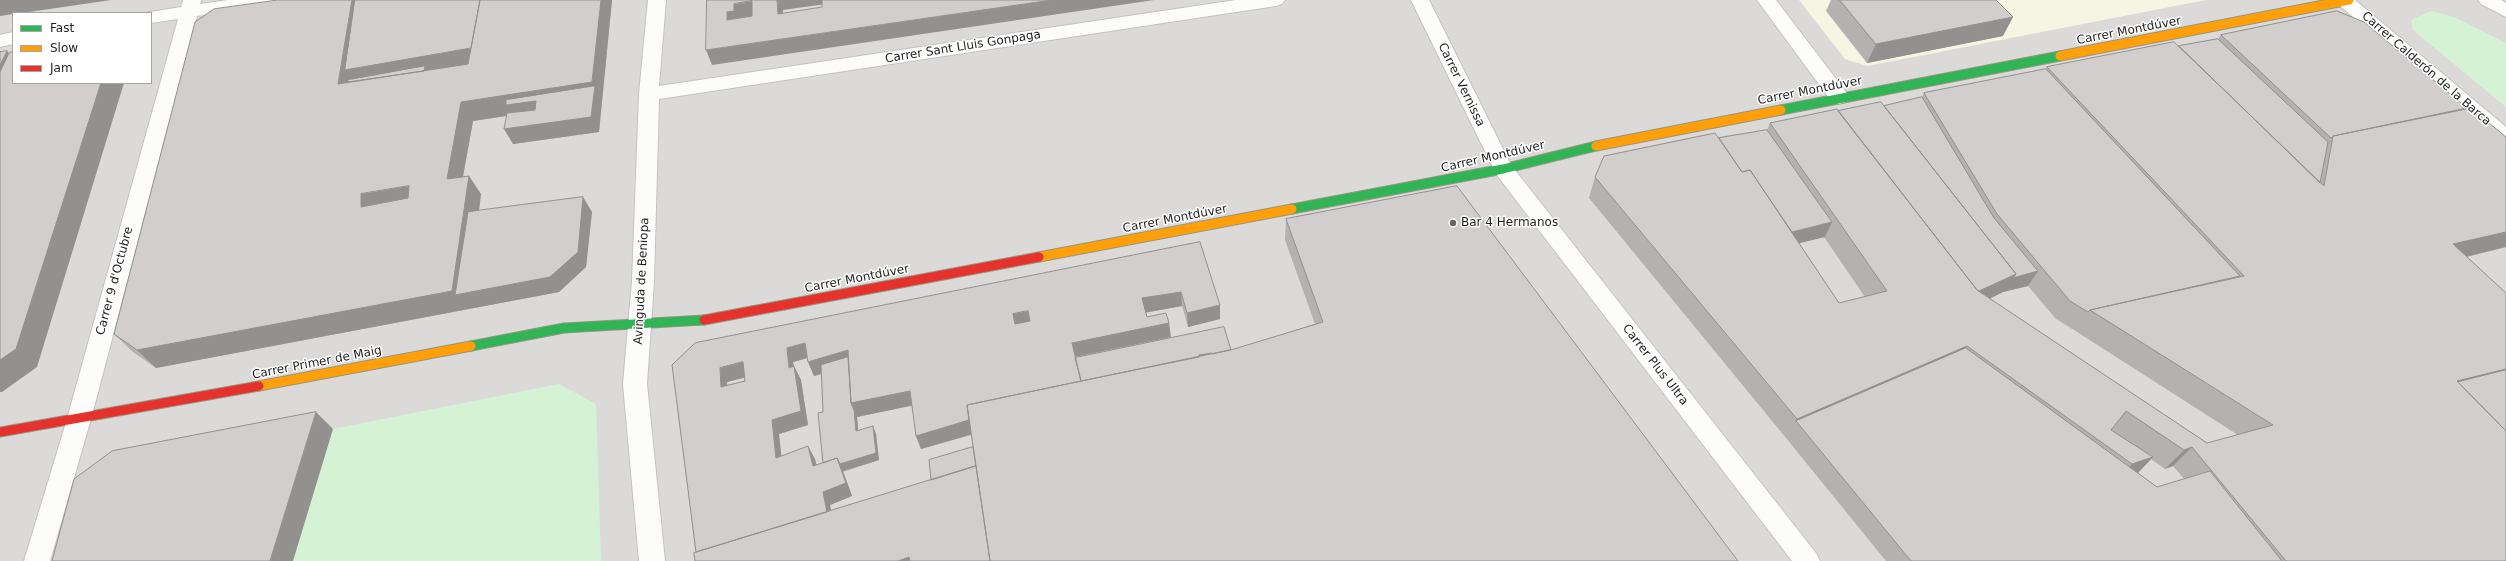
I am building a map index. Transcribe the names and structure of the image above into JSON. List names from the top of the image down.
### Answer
{
  "streets": {
    "street": [
      "Carrer Montdúver",
      "Carrer Sant Lluis Gonpaga",
      "Carrer Calderón de la Barca",
      "Carrer Vernissa",
      "Carrer 9 d'Octubre",
      "Avinguda de Beniopa",
      "Carrer Primer de Maig",
      "Carrer Plus Ultra"
    ]
  },
  "crossings": [
    ["Carrer Montdúver", "Carrer Calderón de la Barca"],
    ["Carrer Montdúver", "Carrer Vernissa"],
    ["Carrer Montdúver", "Avinguda de Beniopa"],
    ["Carrer Montdúver", "Carrer Primer de Maig"],
    ["Carrer Montdúver", "Carrer Plus Ultra"],
    ["Carrer Sant Lluis Gonpaga", "Avinguda de Beniopa"],
    ["Carrer Vernissa", "Carrer Plus Ultra"],
    ["Carrer 9 d'Octubre", "Carrer Primer de Maig"],
    ["Avinguda de Beniopa", "Carrer Primer de Maig"]
  ],
  "places": ["Bar 4 Hermanos"],
  "legend": ["Fast", "Slow", "Jam"]
}
